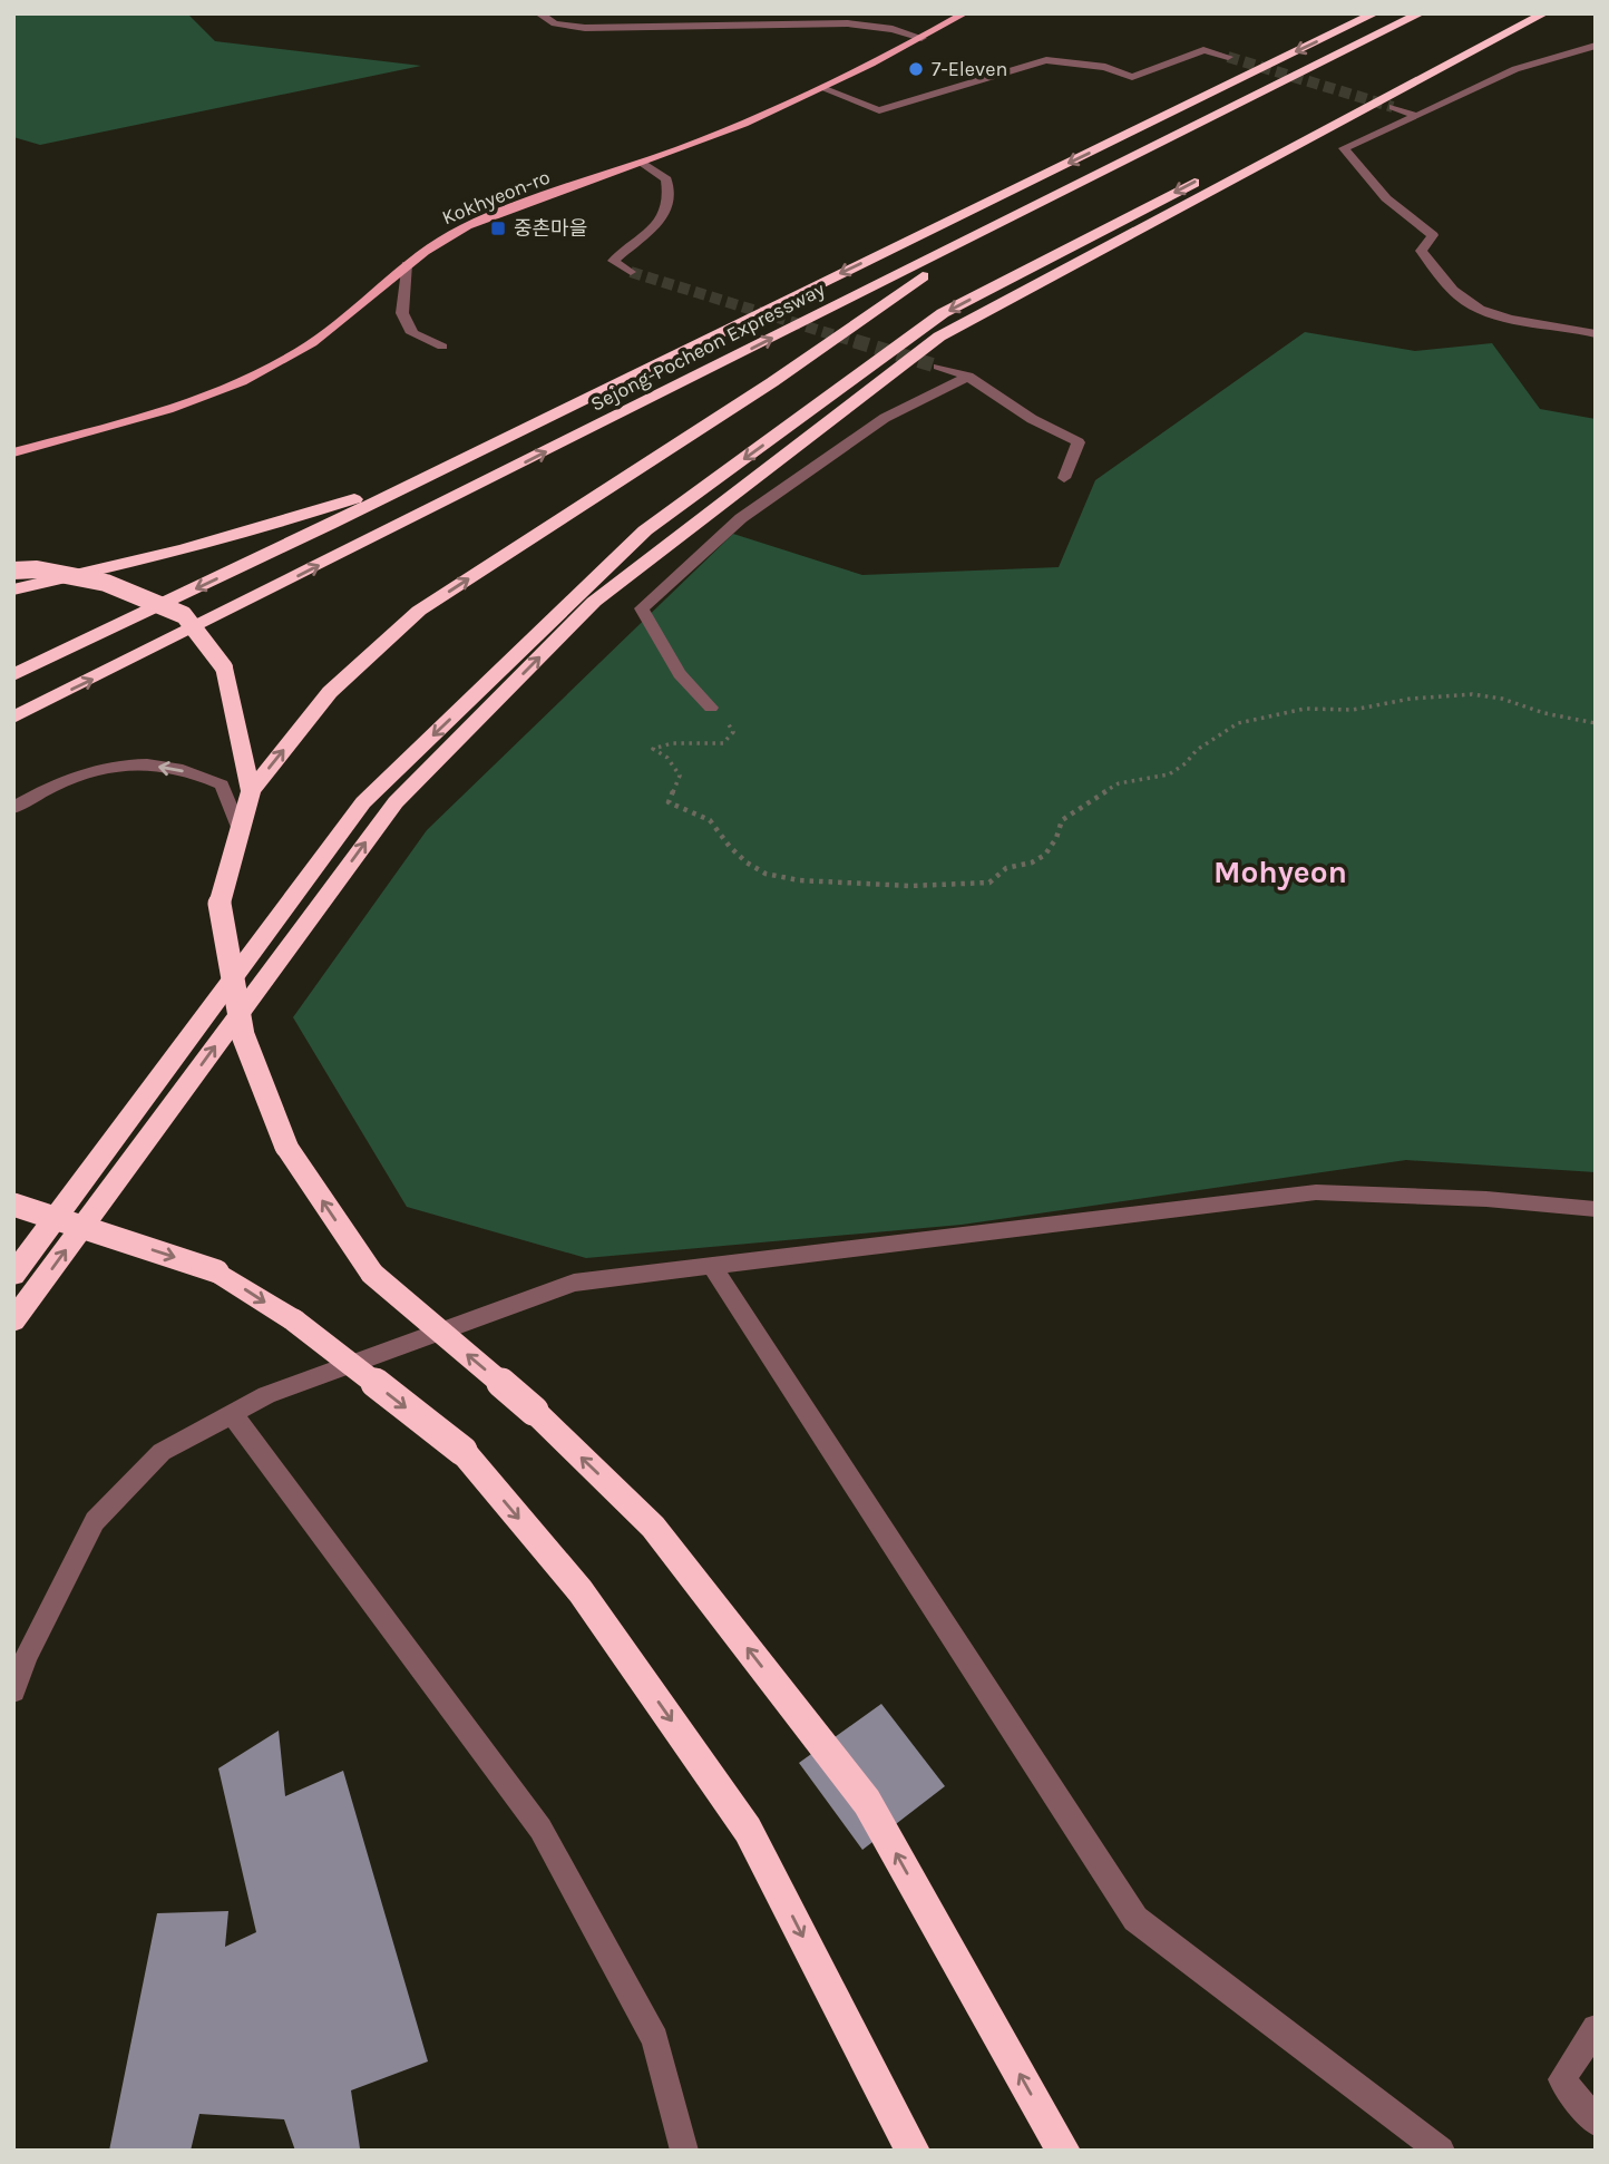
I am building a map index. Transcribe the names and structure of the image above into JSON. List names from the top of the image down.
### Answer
{
  "streets": {
    "highway": ["Sejong-Pocheon Expressway"],
    "main road": ["Kokhyeon-ro"]
  },
  "districts": ["Mohyeon"],
  "places": {
    "other": ["7-Eleven"],
    "transit": ["중촌마을"]
  }
}
